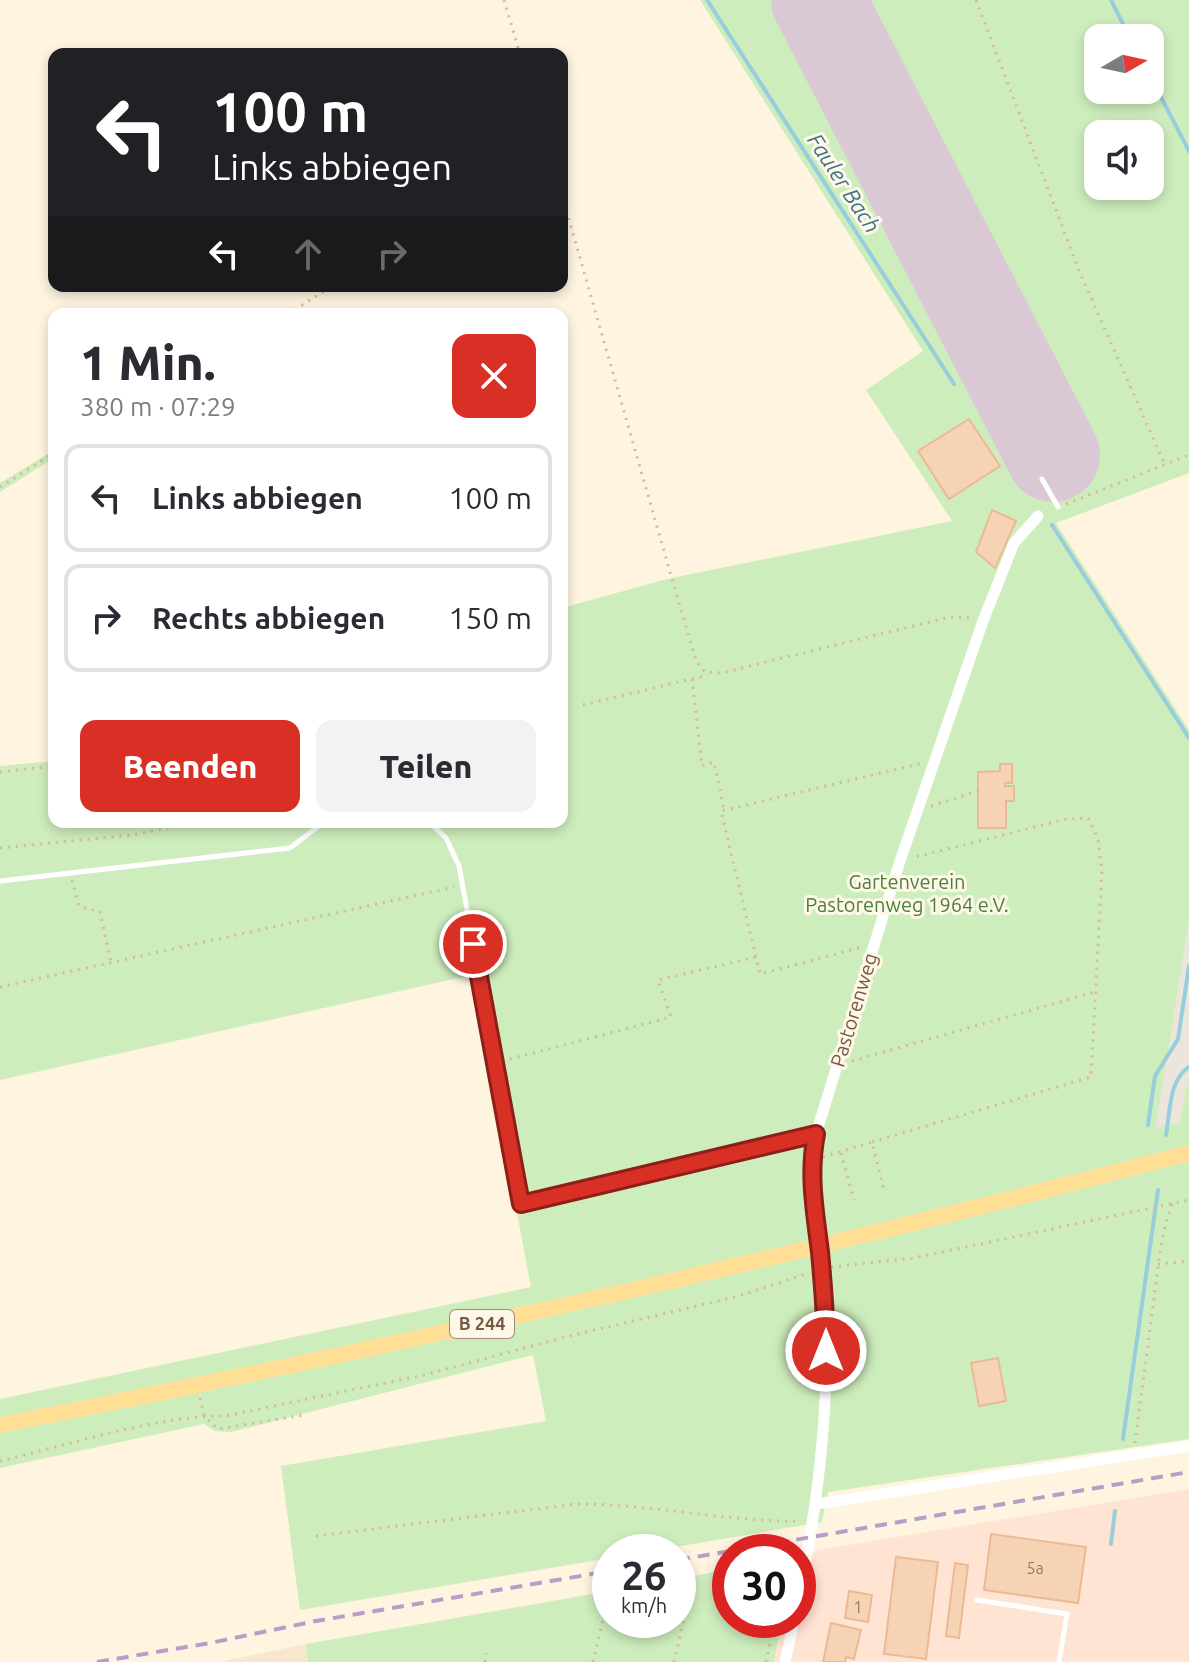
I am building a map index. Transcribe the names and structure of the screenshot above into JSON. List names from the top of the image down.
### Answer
{
  "streets": {
    "main road": ["B 244"],
    "street": ["Pastorenweg"]
  },
  "crossings": [
    ["Pastorenweg", "B 244"]
  ],
  "water": ["Fauler Bach"],
  "parks": ["Gartenverein Pastorenweg 1964 e.V."],
  "house_numbers": ["5a", "1"],
  "north": "right",
  "page": {
    "turn": ["100 m", "Links abbiegen"],
    "heading": ["1 Min.", "380 m · 07:29"],
    "list": [
      {
        "name": "Links abbiegen",
        "value": "100 m"
      },
      {
        "name": "Rechts abbiegen",
        "value": "150 m"
      }
    ],
    "buttons": ["Beenden", "Teilen"],
    "speed": "26 km/h",
    "limit": "30"
  }
}
